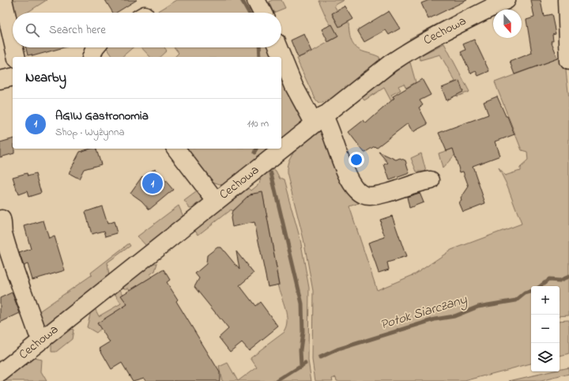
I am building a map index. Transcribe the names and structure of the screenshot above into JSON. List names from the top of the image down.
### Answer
{
  "streets": {
    "street": ["Cechowa"]
  },
  "water": ["Potok Siarczany"],
  "north": "bottom",
  "page": {
    "search": "Search here",
    "heading": "Nearby",
    "list": [
      {
        "mark": "1",
        "name": "AGIW Gastronomia",
        "note": "Shop · Wyżynna",
        "value": "110 m"
      }
    ],
    "pins": "1",
    "map_buttons": ["+", "−"]
  }
}
